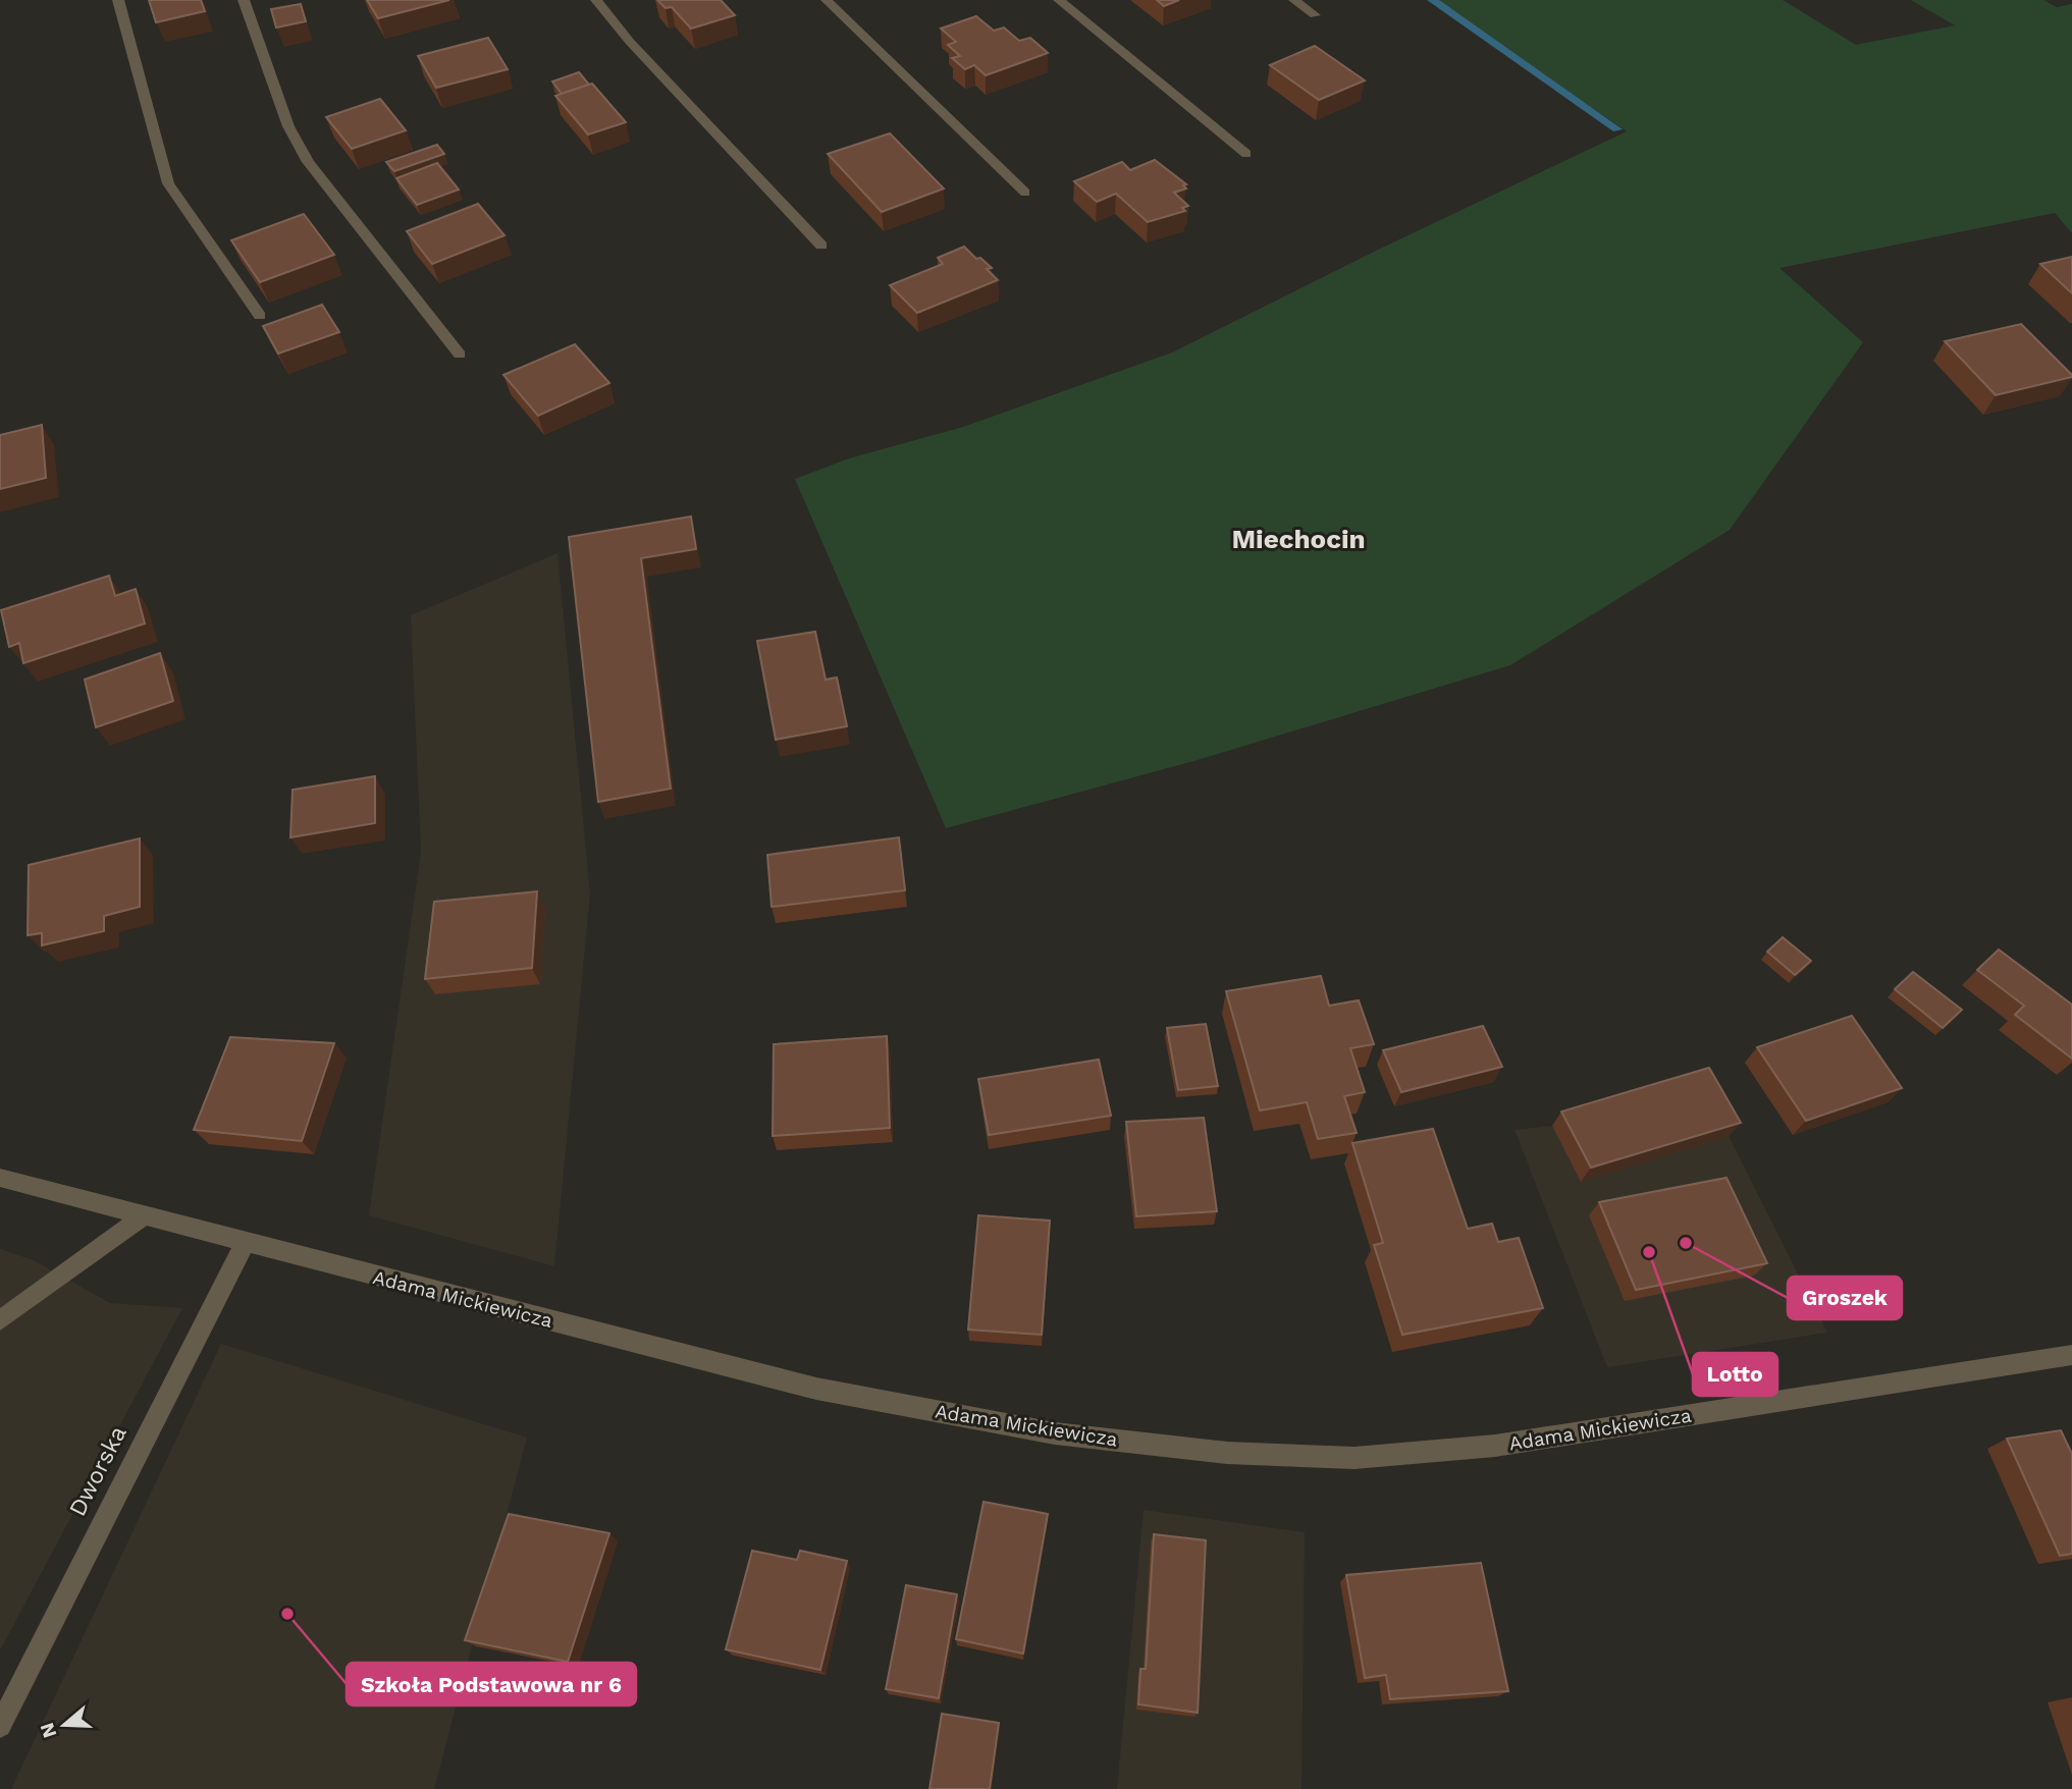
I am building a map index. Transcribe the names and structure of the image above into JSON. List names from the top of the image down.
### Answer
{
  "streets": {
    "street": ["Adama Mickiewicza", "Dworska"]
  },
  "crossings": [
    ["Adama Mickiewicza", "Dworska"]
  ],
  "districts": ["Miechocin"],
  "places": ["Groszek", "Lotto", "Szkoła Podstawowa nr 6"],
  "north": "left"
}
